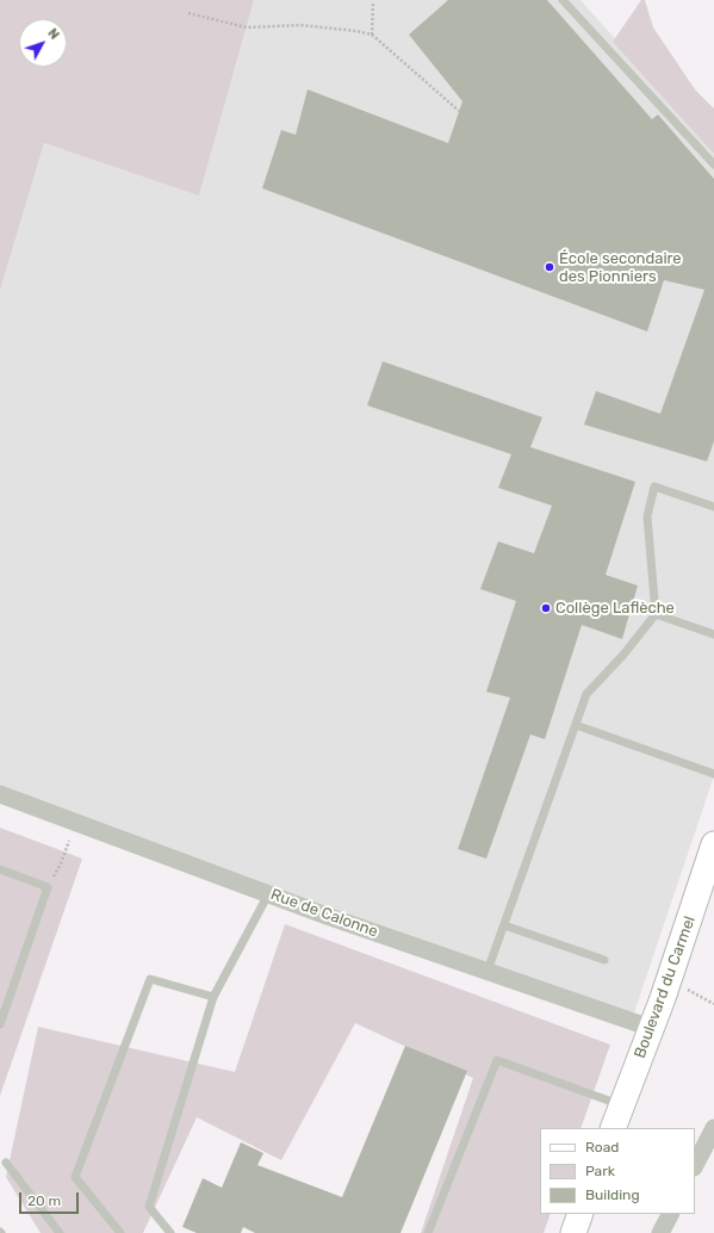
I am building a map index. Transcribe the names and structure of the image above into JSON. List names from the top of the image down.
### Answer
{
  "streets": {
    "street": ["Rue de Calonne", "Boulevard du Carmel"]
  },
  "crossings": [
    ["Rue de Calonne", "Boulevard du Carmel"]
  ],
  "places": ["École secondaire des Pionniers", "Collège Laflèche"],
  "legend": ["Road", "Park", "Building"],
  "scale_bar": "20 m",
  "north": "top right"
}
